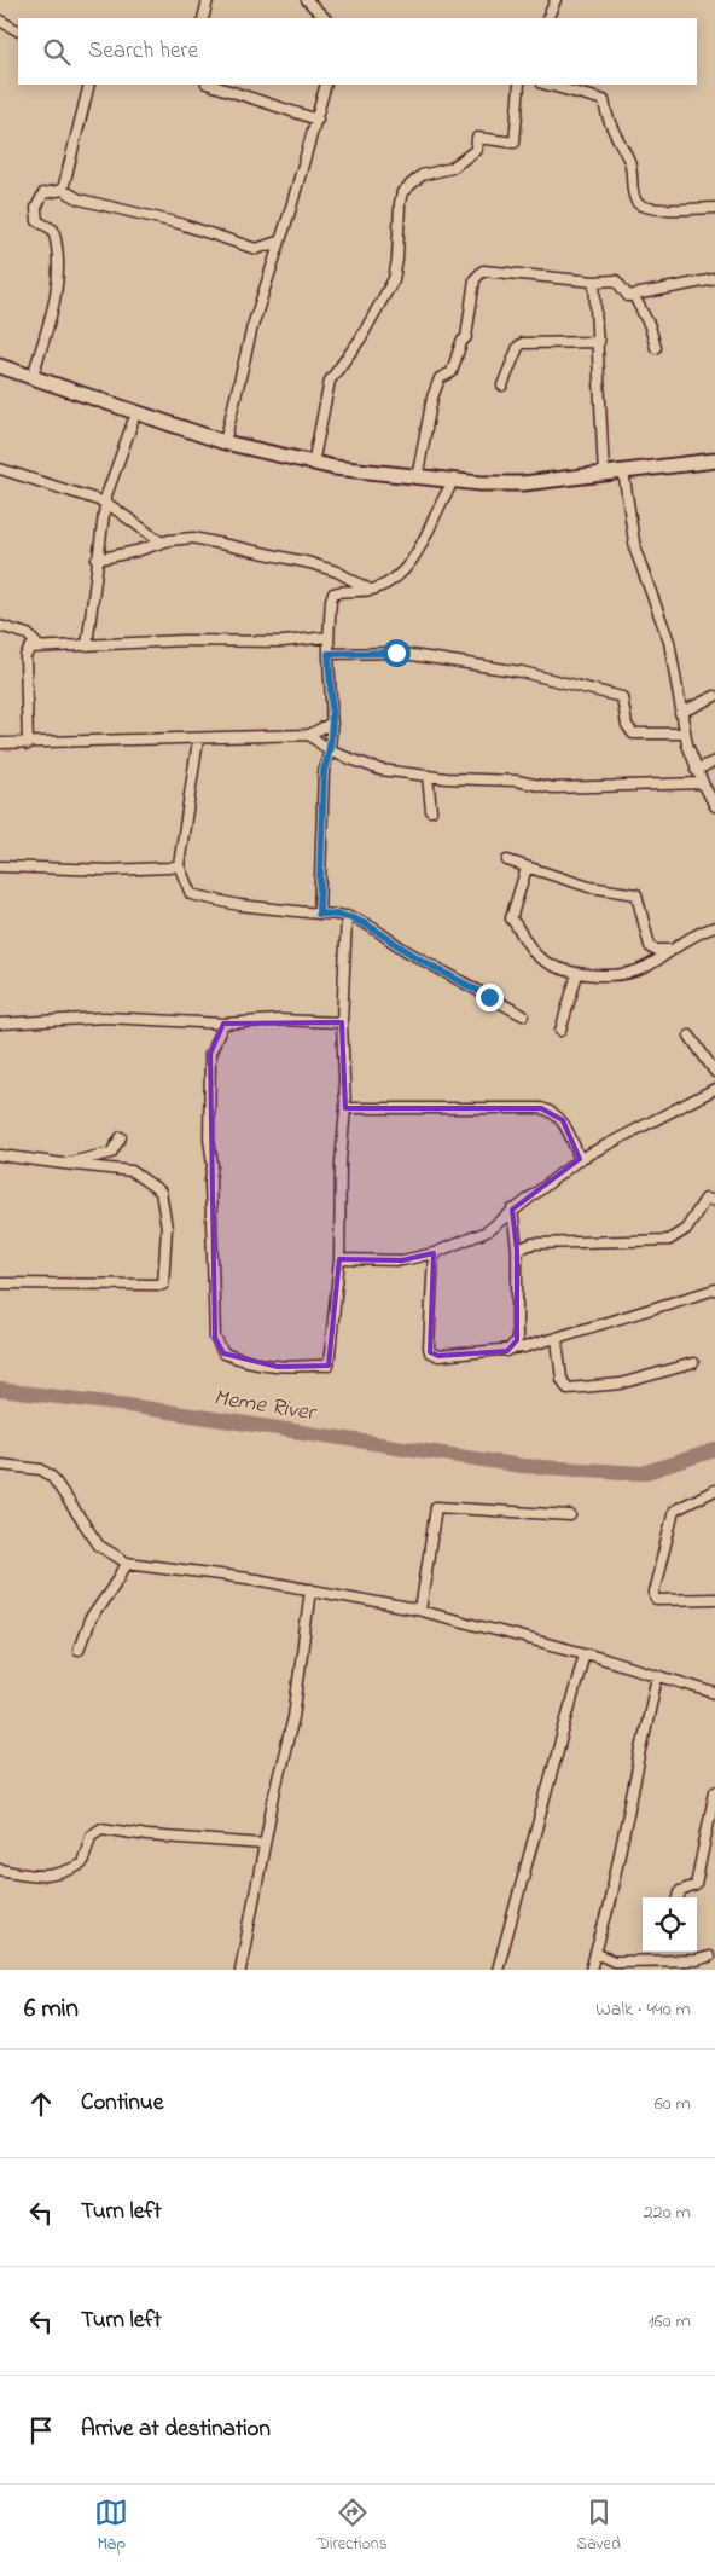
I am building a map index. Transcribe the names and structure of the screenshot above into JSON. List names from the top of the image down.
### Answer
{
  "water": ["Meme River"],
  "page": {
    "search": "Search here",
    "heading": ["6 min", "Walk · 440 m"],
    "list": [
      ["Continue", "60 m"],
      ["Turn left", "220 m"],
      ["Turn left", "160 m"],
      "Arrive at destination"
    ],
    "nav": ["Map", "Directions", "Saved"]
  }
}
